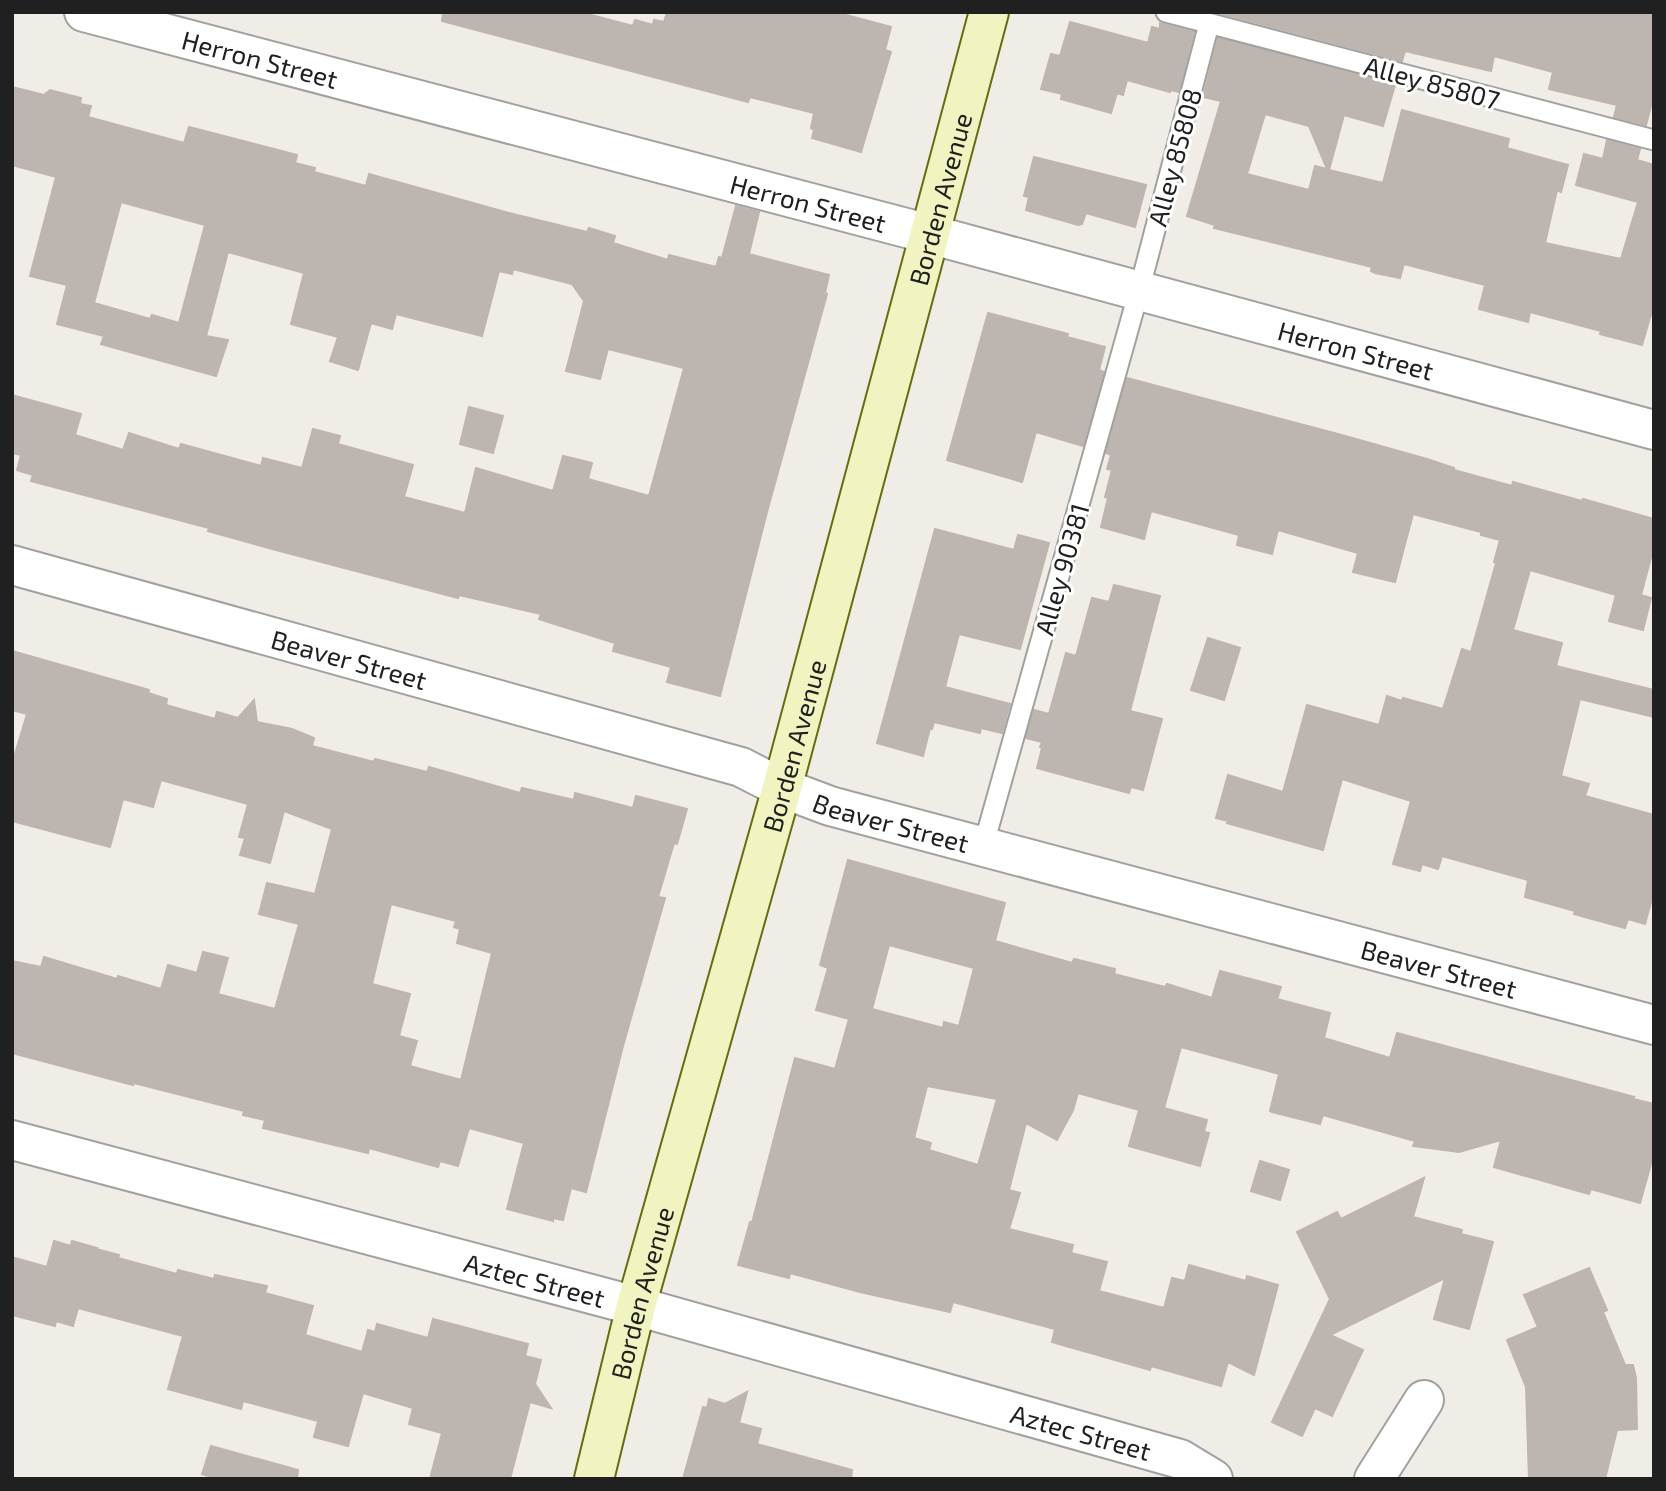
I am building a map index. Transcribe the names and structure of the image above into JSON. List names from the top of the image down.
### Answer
{
  "streets": {
    "street": [
      "Herron Street",
      "Borden Avenue",
      "Beaver Street",
      "Aztec Street"
    ],
    "lane": ["Alley 85807", "Alley 85808", "Alley 90381"]
  },
  "crossings": [
    ["Herron Street", "Alley 85808"],
    ["Herron Street", "Borden Avenue"],
    ["Herron Street", "Alley 90381"],
    ["Alley 85807", "Alley 85808"],
    ["Alley 85808", "Alley 90381"],
    ["Borden Avenue", "Beaver Street"],
    ["Borden Avenue", "Aztec Street"],
    ["Alley 90381", "Beaver Street"]
  ]
}
